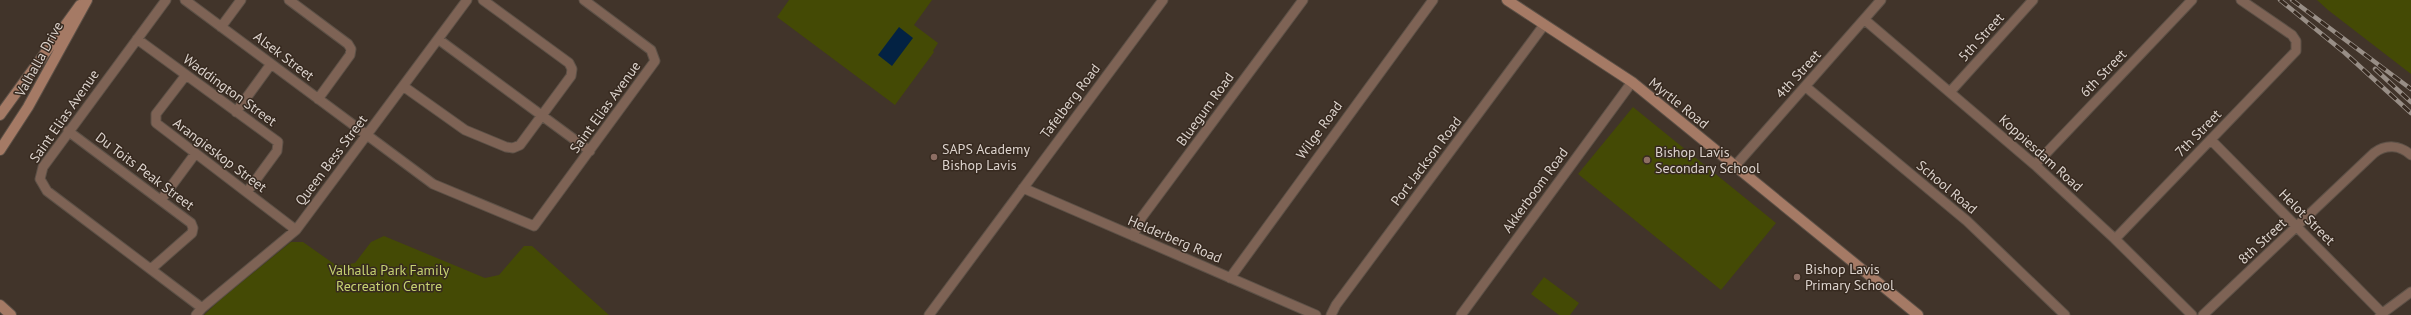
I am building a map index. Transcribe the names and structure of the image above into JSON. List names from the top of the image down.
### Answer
{
  "streets": {
    "street": [
      "5th Street",
      "Alsek Street",
      "Valhalla Drive",
      "6th Street",
      "4th Street",
      "Waddington Street",
      "Tafelberg Road",
      "Myrtle Road",
      "Saint Elias Avenue",
      "Bluegum Road",
      "Wilge Road",
      "7th Street",
      "Koppiesdam Road",
      "Arangieskop Street",
      "Queen Bess Street",
      "Port Jackson Road",
      "Du Toits Peak Street",
      "School Road",
      "Akkerboom Road",
      "Helot Street",
      "Helderberg Road",
      "8th Street"
    ]
  },
  "crossings": [
    ["5th Street", "Koppiesdam Road"],
    ["Alsek Street", "Saint Elias Avenue"],
    ["Alsek Street", "Queen Bess Street"],
    ["6th Street", "Koppiesdam Road"],
    ["4th Street", "Myrtle Road"],
    ["4th Street", "Koppiesdam Road"],
    ["4th Street", "School Road"],
    ["Waddington Street", "Saint Elias Avenue"],
    ["Waddington Street", "Arangieskop Street"],
    ["Tafelberg Road", "Helderberg Road"],
    ["Myrtle Road", "Port Jackson Road"],
    ["Myrtle Road", "Akkerboom Road"],
    ["Saint Elias Avenue", "Queen Bess Street"],
    ["Saint Elias Avenue", "Du Toits Peak Street"],
    ["Bluegum Road", "Helderberg Road"],
    ["Wilge Road", "Helderberg Road"],
    ["7th Street", "Koppiesdam Road"],
    ["7th Street", "Helot Street"],
    ["Arangieskop Street", "Queen Bess Street"],
    ["Helot Street", "8th Street"]
  ],
  "parks": ["Valhalla Park Family Recreation Centre"],
  "places": ["SAPS Academy Bishop Lavis", "Bishop Lavis Secondary School", "Bishop Lavis Primary School"]
}
